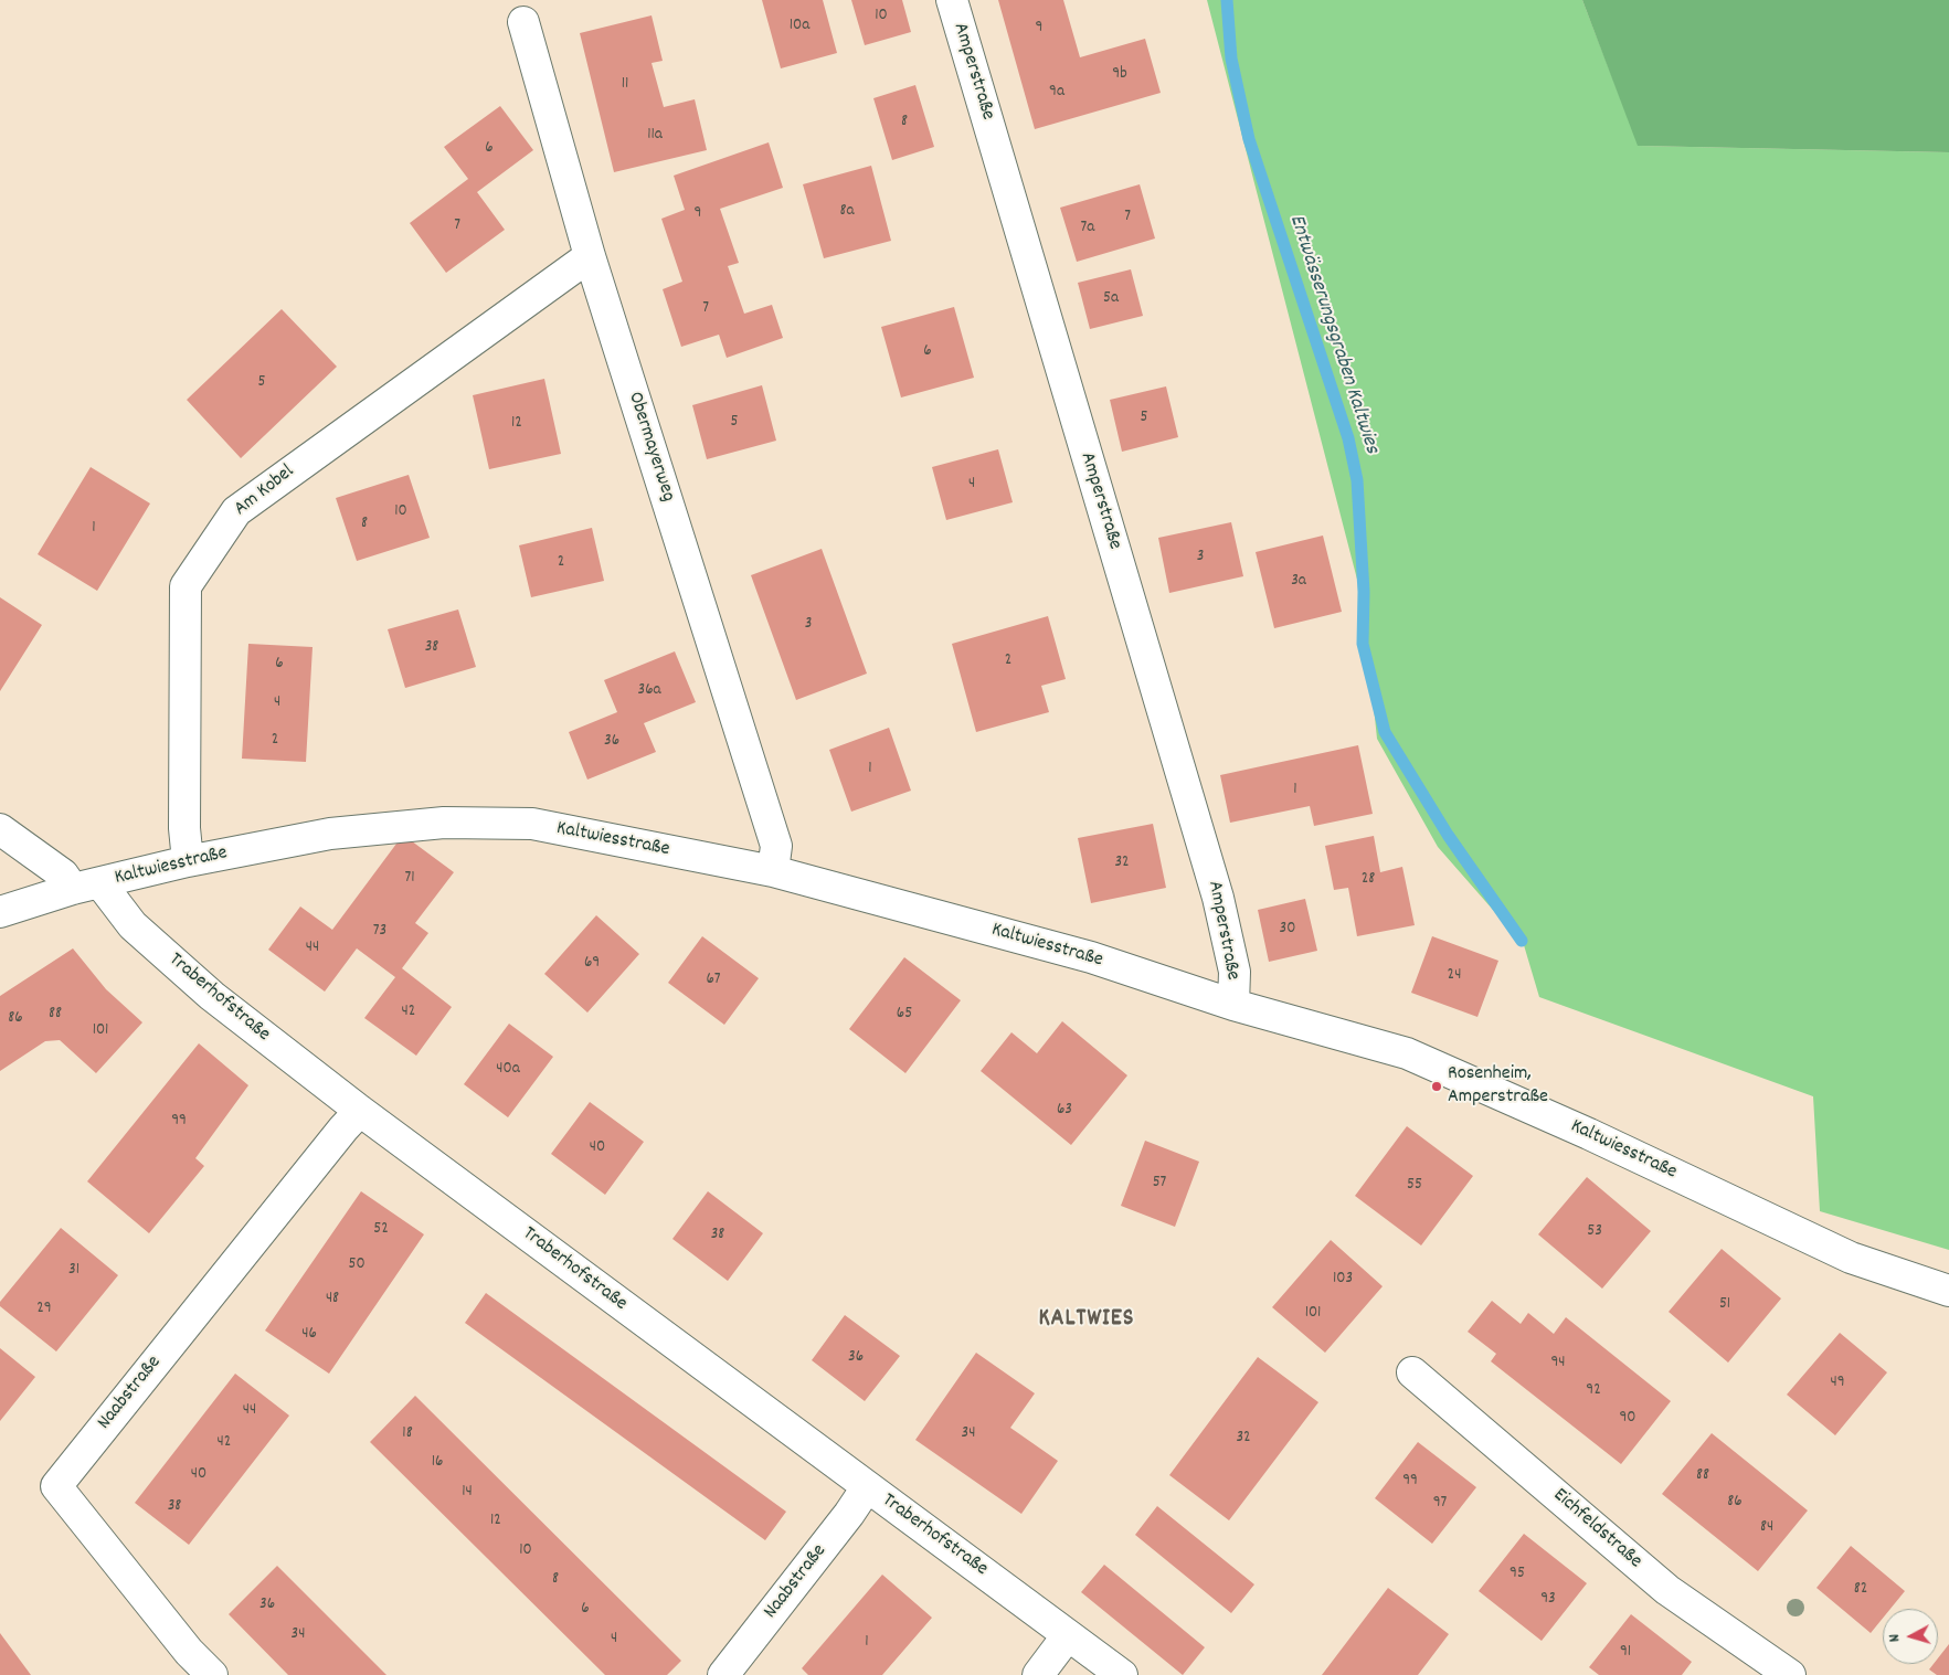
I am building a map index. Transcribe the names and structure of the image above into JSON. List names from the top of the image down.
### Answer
{
  "streets": {
    "street": [
      "Amperstraße",
      "Obermayerweg",
      "Am Kobel",
      "Kaltwiesstraße",
      "Traberhofstraße",
      "Naabstraße",
      "Eichfeldstraße"
    ]
  },
  "crossings": [
    ["Amperstraße", "Kaltwiesstraße"],
    ["Obermayerweg", "Am Kobel"],
    ["Obermayerweg", "Kaltwiesstraße"],
    ["Am Kobel", "Kaltwiesstraße"],
    ["Kaltwiesstraße", "Traberhofstraße"],
    ["Traberhofstraße", "Naabstraße"]
  ],
  "districts": ["KALTWIES"],
  "water": ["Entwässerungsgraben Kaltwies"],
  "places": ["Rosenheim, Amperstraße"],
  "house_numbers": [
    "10",
    "10a",
    "9",
    "9b",
    "11",
    "9a",
    "8",
    "11a",
    "6",
    "8a",
    "9",
    "7",
    "7",
    "7a",
    "5a",
    "7",
    "6",
    "5",
    "5",
    "5",
    "12",
    "4",
    "10",
    "8",
    "1",
    "3",
    "2",
    "3a",
    "3",
    "38",
    "2",
    "6",
    "36a",
    "4",
    "2",
    "36",
    "1",
    "1",
    "32",
    "71",
    "28",
    "30",
    "73",
    "44",
    "69",
    "24",
    "67",
    "42",
    "88",
    "65",
    "86",
    "101",
    "40a",
    "63",
    "99",
    "40",
    "57",
    "55",
    "52",
    "53",
    "38",
    "50",
    "31",
    "103",
    "48",
    "51",
    "29",
    "101",
    "46",
    "36",
    "94",
    "49",
    "92",
    "44",
    "90",
    "18",
    "34",
    "32",
    "42",
    "16",
    "40",
    "88",
    "99",
    "14",
    "86",
    "97",
    "38",
    "12",
    "84",
    "10",
    "95",
    "8",
    "82",
    "93",
    "36",
    "6",
    "34",
    "4",
    "1",
    "91"
  ],
  "north": "left"
}
